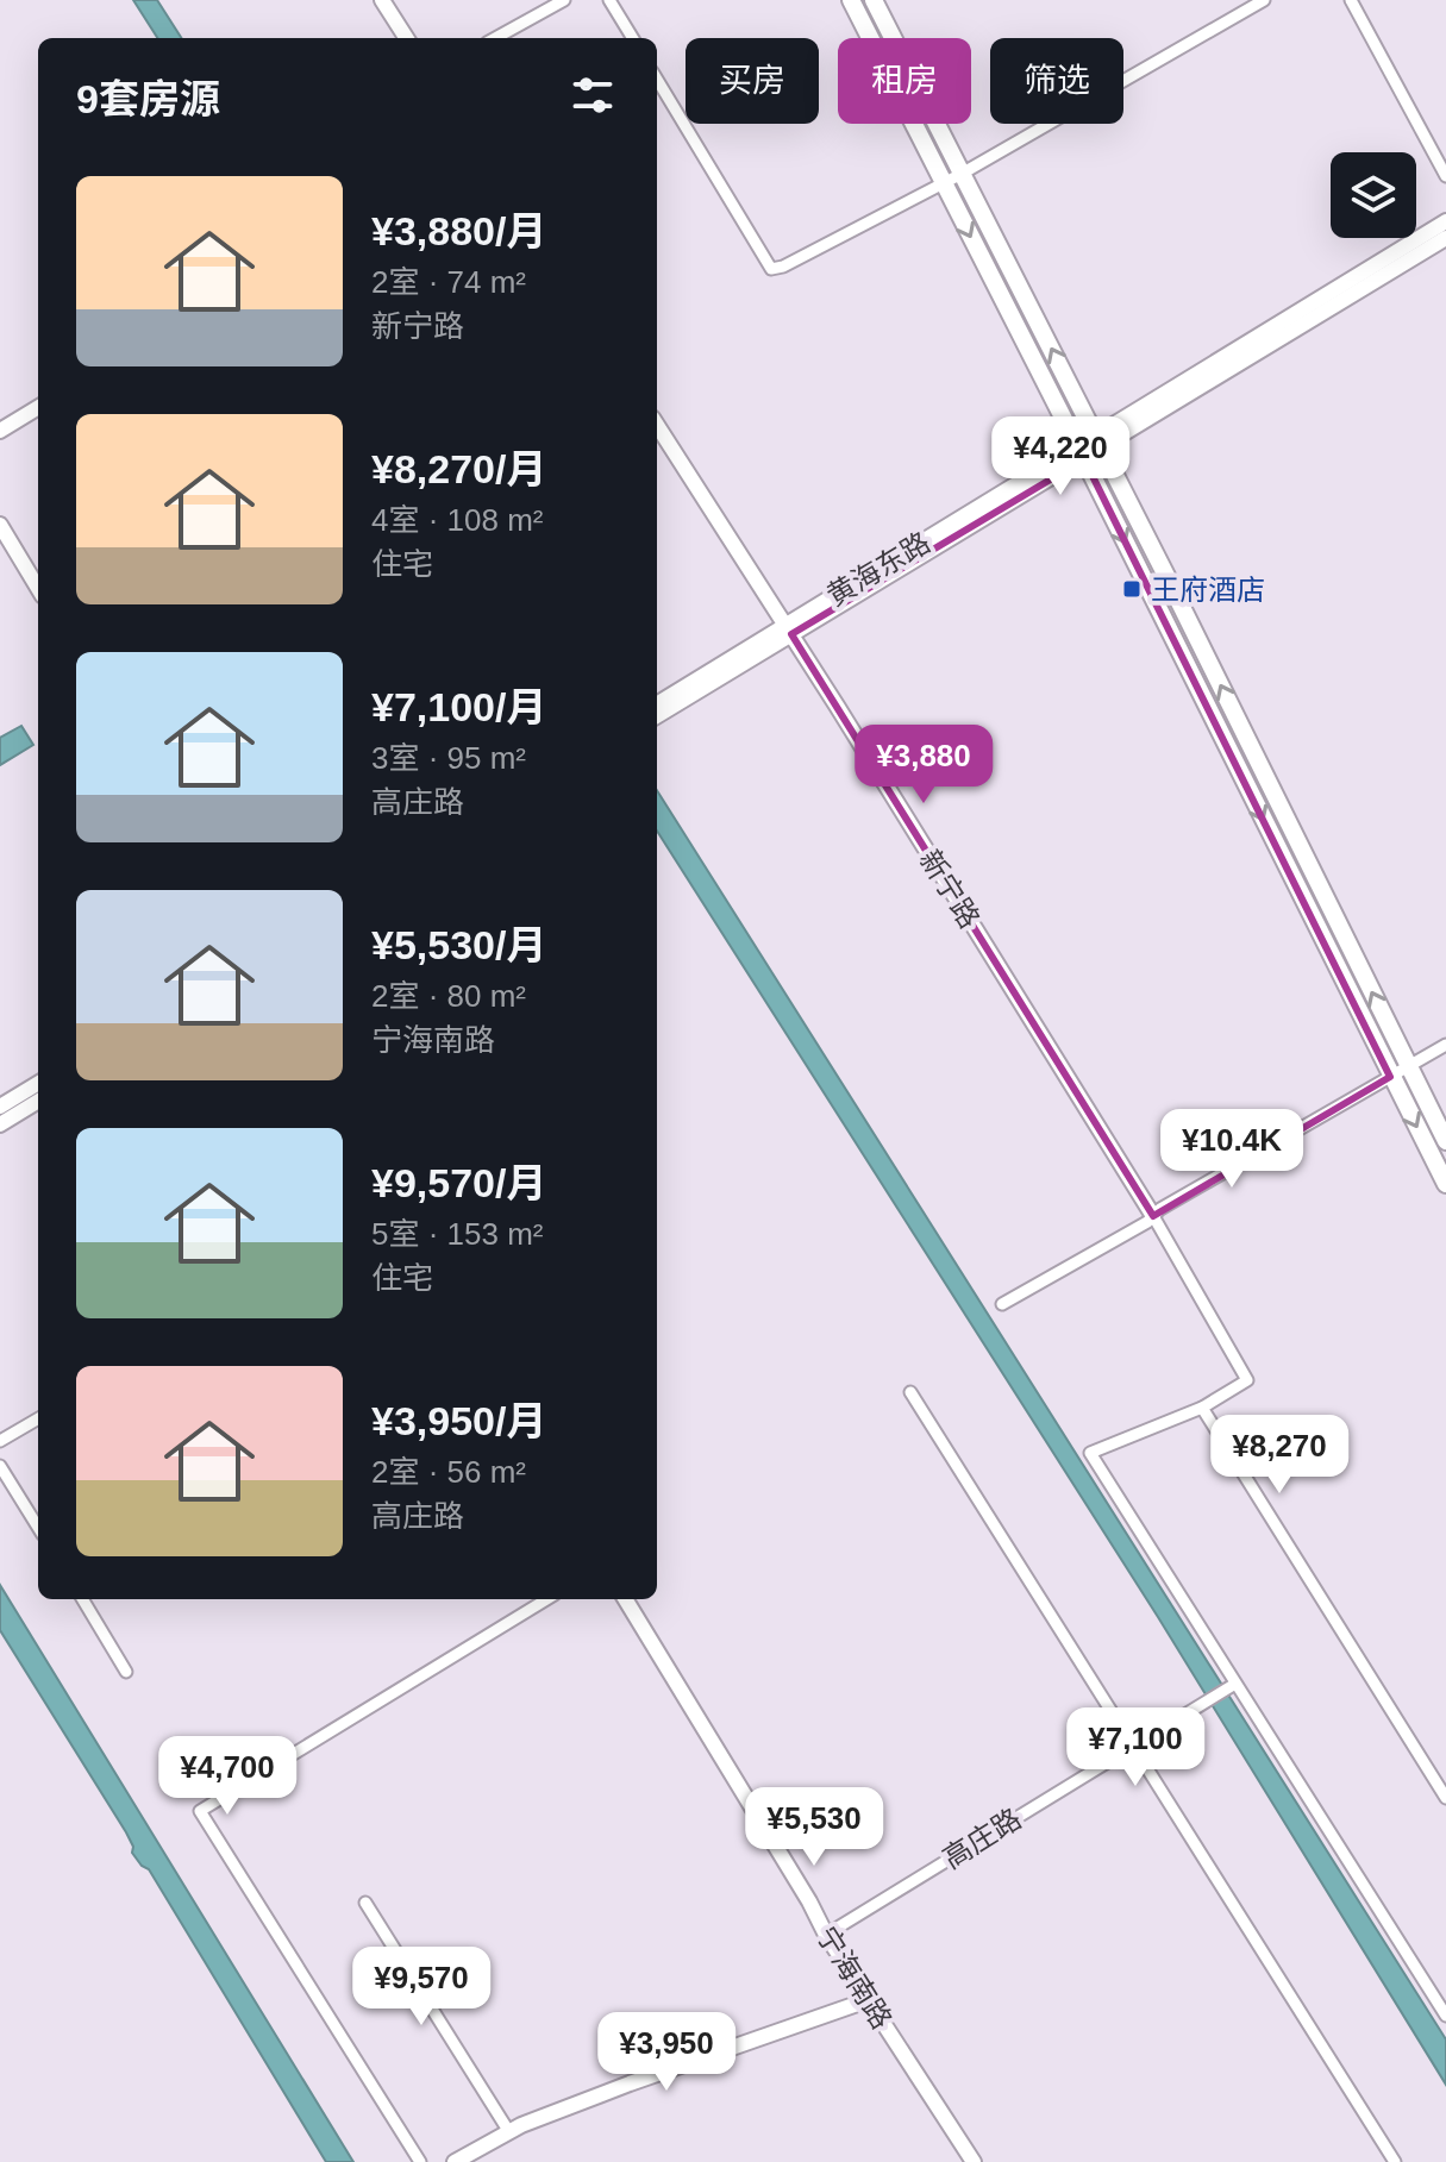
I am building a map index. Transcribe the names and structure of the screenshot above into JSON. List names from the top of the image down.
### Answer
{
  "streets": {
    "street": [
      "黄海东路",
      "新宁路",
      "高庄路",
      "宁海南路"
    ]
  },
  "crossings": [
    ["黄海东路", "新宁路"],
    ["高庄路", "宁海南路"]
  ],
  "places": {
    "transit": ["王府酒店"]
  },
  "page": {
    "chip": ["买房", "租房", "筛选"],
    "heading": "9套房源",
    "list": [
      {
        "name": "¥3,880/月",
        "note": "2室 · 74 m² · 新宁路"
      },
      {
        "name": "¥8,270/月",
        "note": "4室 · 108 m² · 住宅"
      },
      {
        "name": "¥7,100/月",
        "note": "3室 · 95 m² · 高庄路"
      },
      {
        "name": "¥5,530/月",
        "note": "2室 · 80 m² · 宁海南路"
      },
      {
        "name": "¥9,570/月",
        "note": "5室 · 153 m² · 住宅"
      },
      {
        "name": "¥3,950/月",
        "note": "2室 · 56 m² · 高庄路"
      }
    ],
    "price": [
      "¥4,220",
      "¥3,880",
      "¥10.4K",
      "¥8,270",
      "¥7,100",
      "¥4,700",
      "¥5,530",
      "¥9,570",
      "¥3,950"
    ]
  }
}
